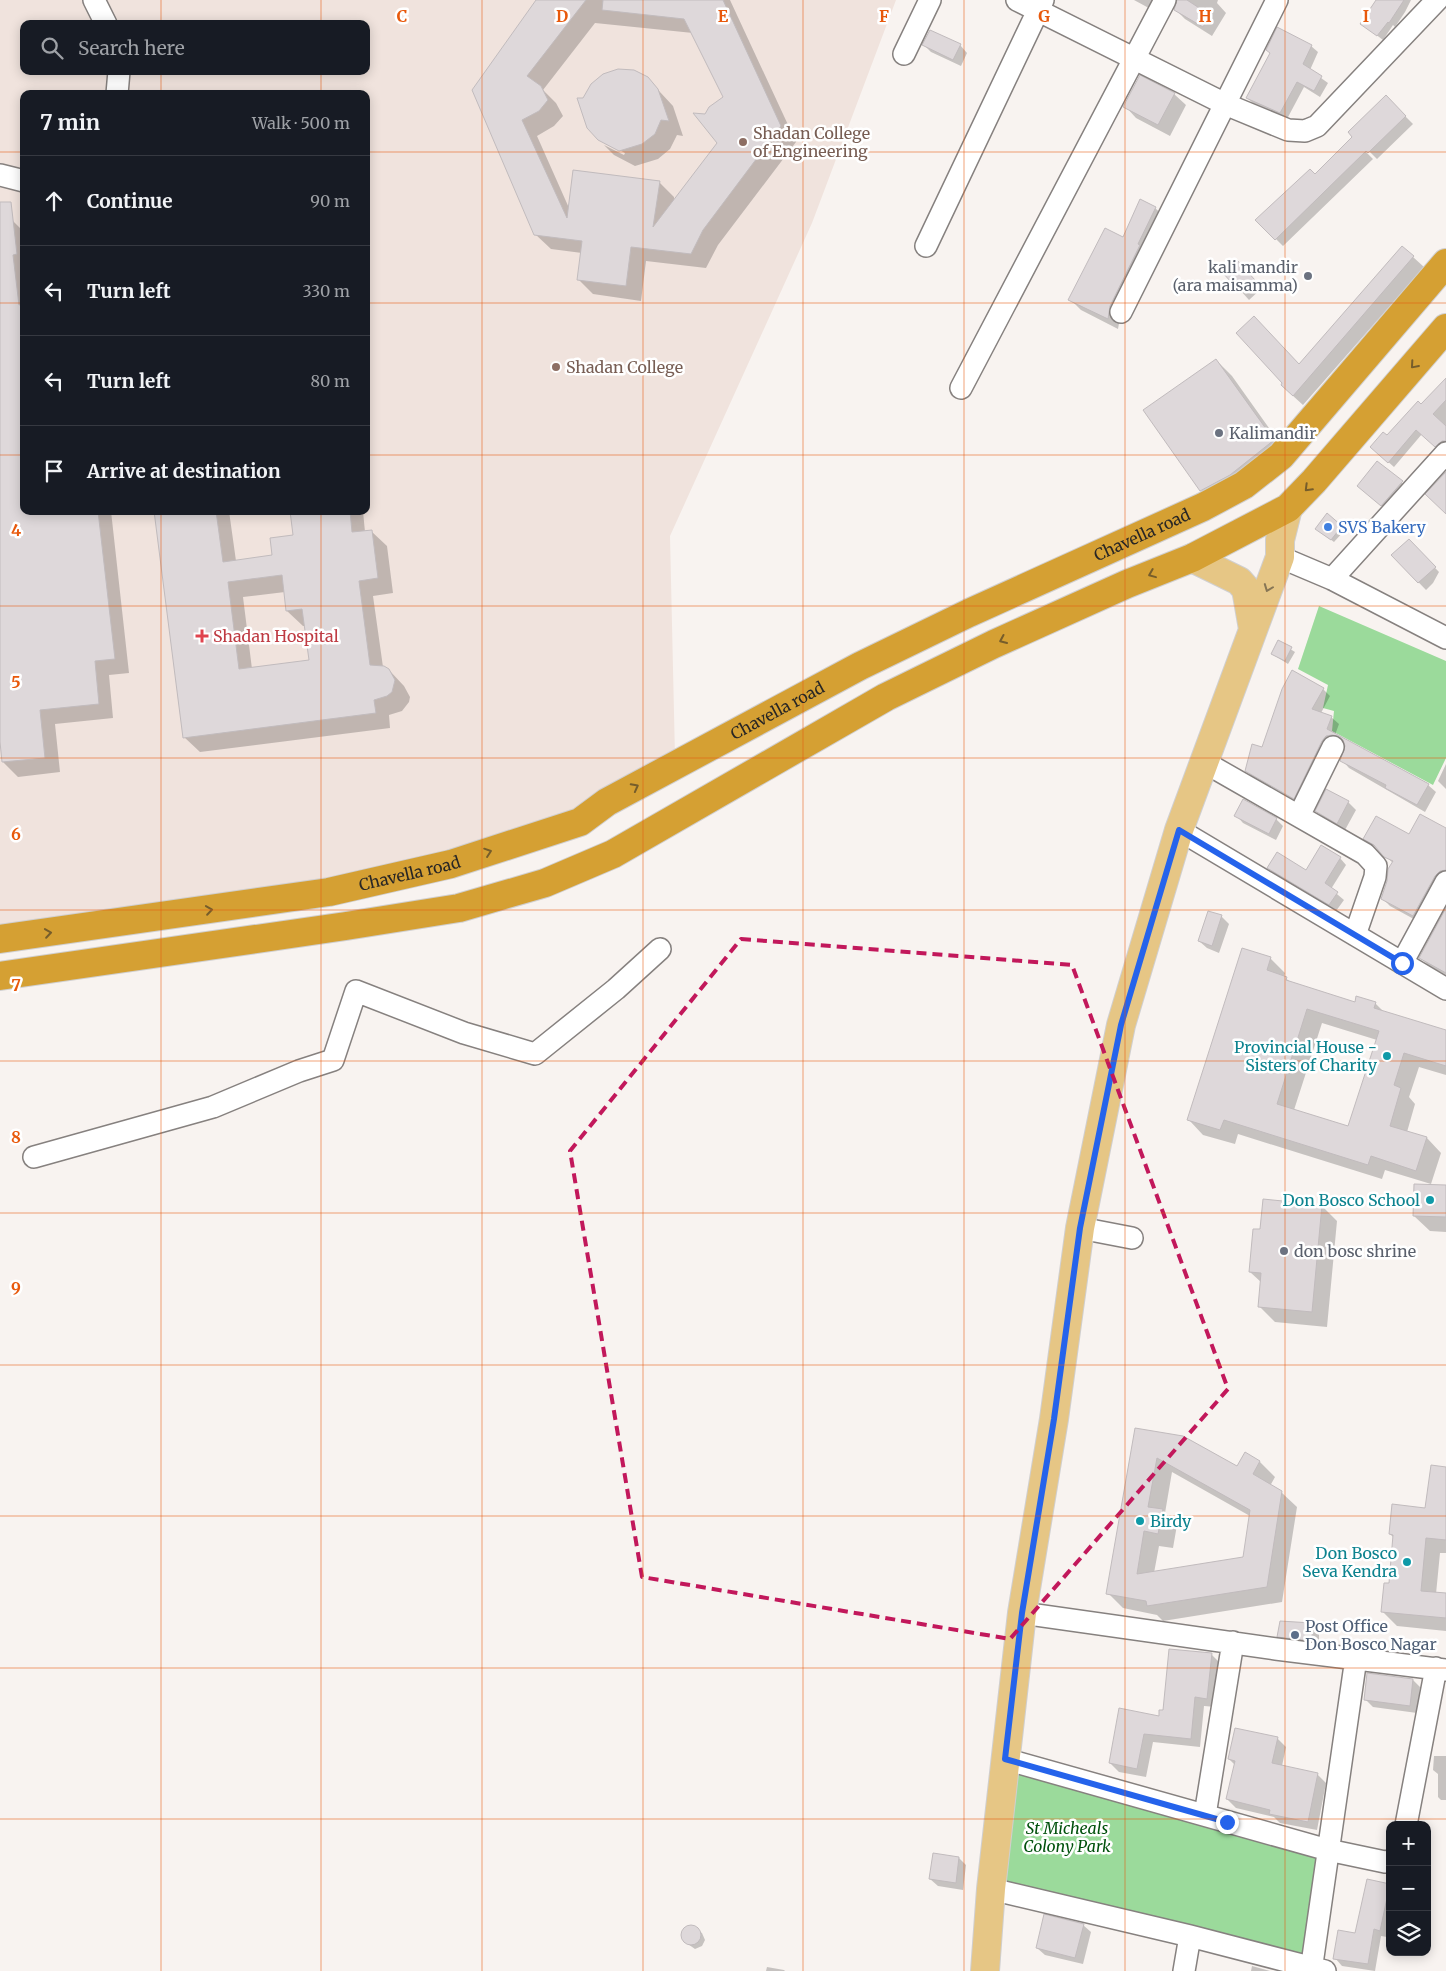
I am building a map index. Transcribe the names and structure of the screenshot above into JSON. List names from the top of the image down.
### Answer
{
  "streets": {
    "highway": ["Chavella road"]
  },
  "parks": ["St Micheals Colony Park"],
  "places": {
    "other": [
      "Shadan College of Engineering",
      "kali mandir (ara maisamma)",
      "Shadan College",
      "Kalimandir",
      "SVS Bakery",
      "Provincial House - Sisters of Charity",
      "Don Bosco School",
      "don bosc shrine",
      "Birdy",
      "Don Bosco Seva Kendra",
      "Post Office Don Bosco Nagar"
    ],
    "health": ["Shadan Hospital"]
  },
  "page": {
    "search": "Search here",
    "heading": ["7 min", "Walk · 500 m"],
    "list": [
      ["Continue", "90 m"],
      ["Turn left", "330 m"],
      ["Turn left", "80 m"],
      "Arrive at destination"
    ],
    "map_buttons": ["+", "−"]
  },
  "grid": {
    "columns": [
      "C",
      "D",
      "E",
      "F",
      "G",
      "H",
      "I"
    ],
    "rows": [
      "4",
      "5",
      "6",
      "7",
      "8",
      "9"
    ]
  }
}
